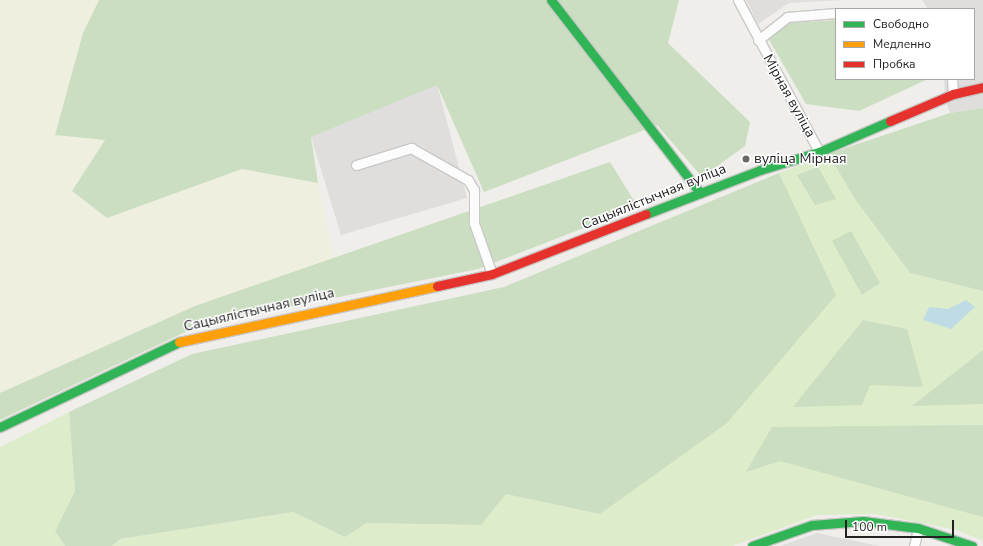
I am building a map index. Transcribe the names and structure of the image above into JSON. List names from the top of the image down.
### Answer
{
  "streets": {
    "main road": ["Сацыялістычная вуліца"],
    "street": ["Мірная вуліца"]
  },
  "crossings": [
    ["Мірная вуліца", "Сацыялістычная вуліца"]
  ],
  "places": ["вуліца Мірная"],
  "legend": ["Свободно", "Медленно", "Пробка"],
  "scale_bar": "100 m"
}
